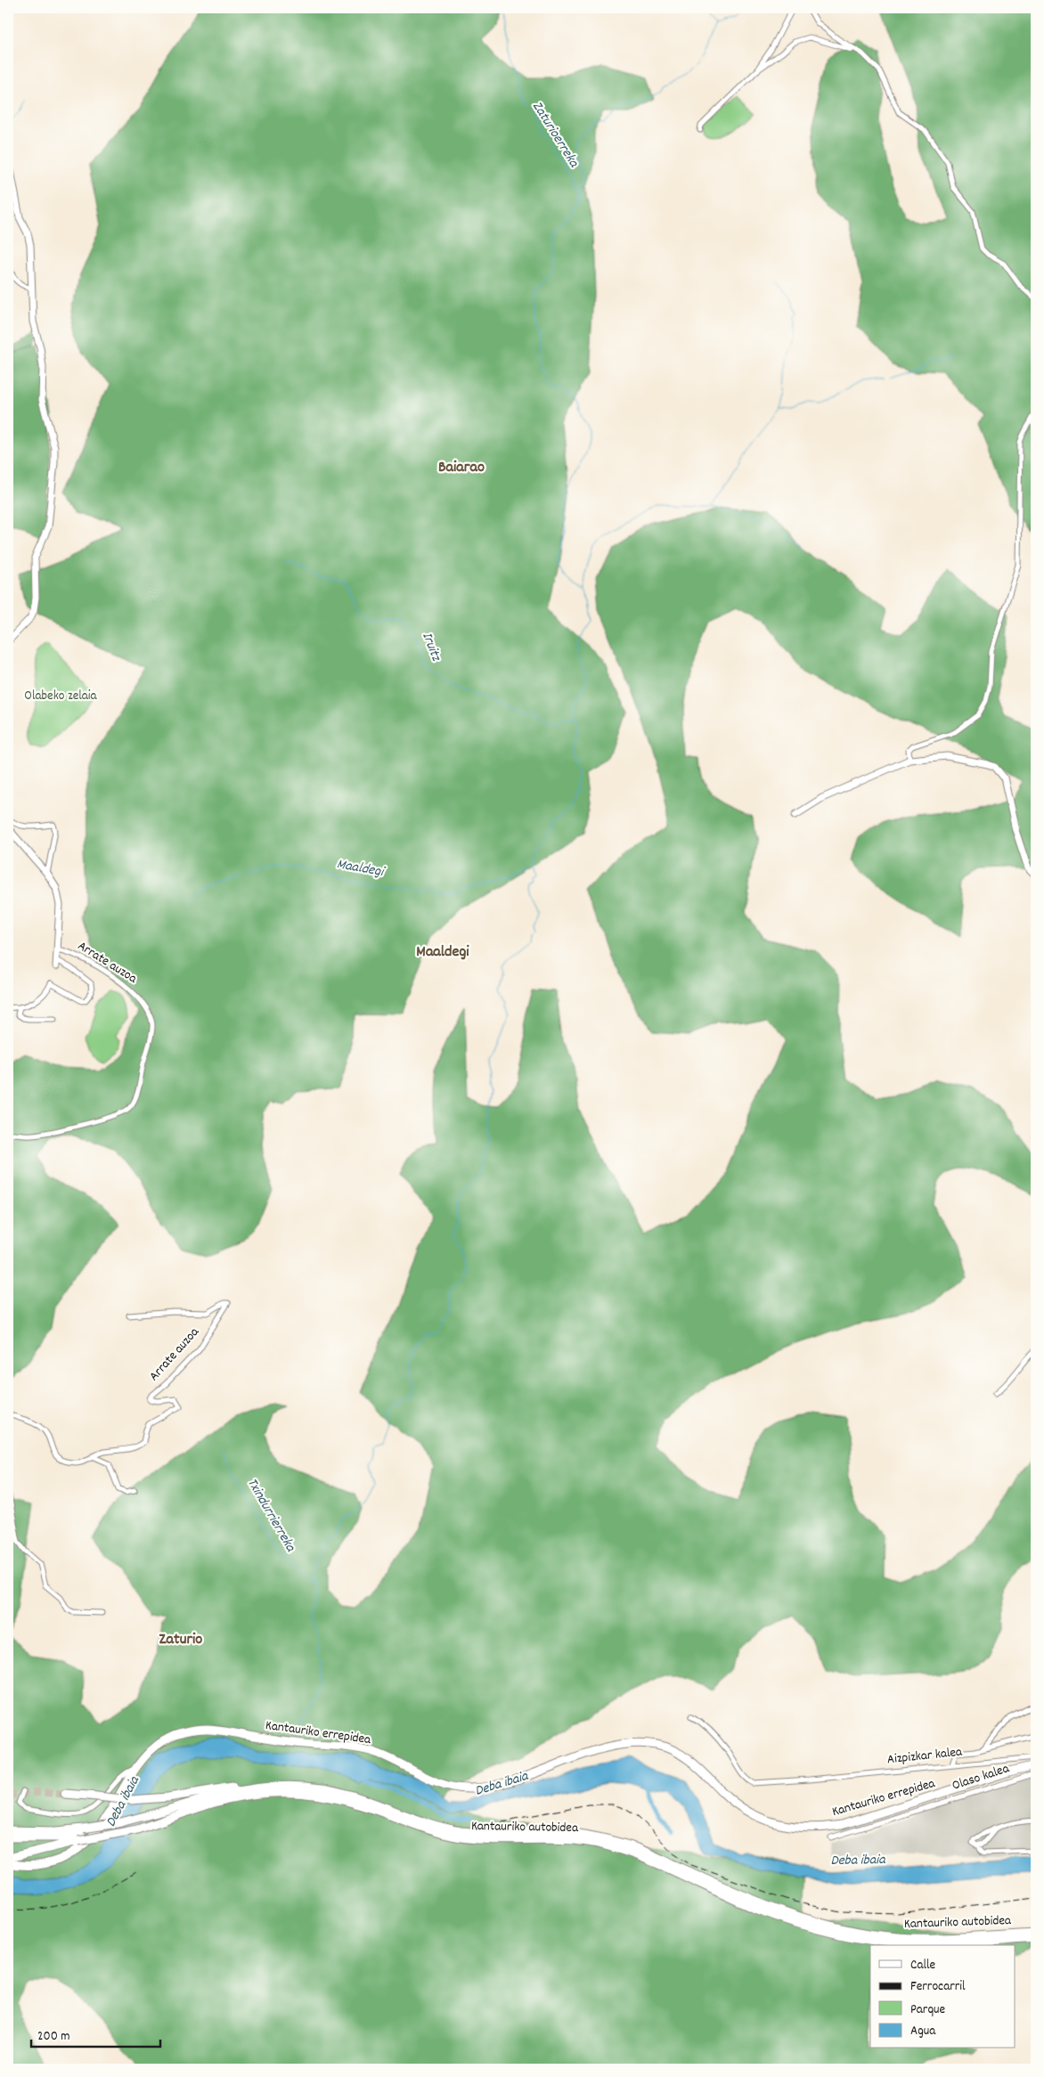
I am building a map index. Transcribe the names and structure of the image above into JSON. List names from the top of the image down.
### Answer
{
  "streets": {
    "highway": ["Kantauriko errepidea", "Kantauriko autobidea"],
    "street": ["Arrate auzoa", "Aizpizkar kalea", "Olaso kalea"]
  },
  "districts": ["Baiarao", "Maaldegi", "Zaturio"],
  "water": [
    "Zaturioerreka",
    "Iruitz",
    "Maaldegi",
    "Txindurrierreka",
    "Deba ibaia"
  ],
  "parks": ["Olabeko zelaia"],
  "legend": [
    "Calle",
    "Ferrocarril",
    "Parque",
    "Agua"
  ],
  "scale_bar": "200 m"
}
